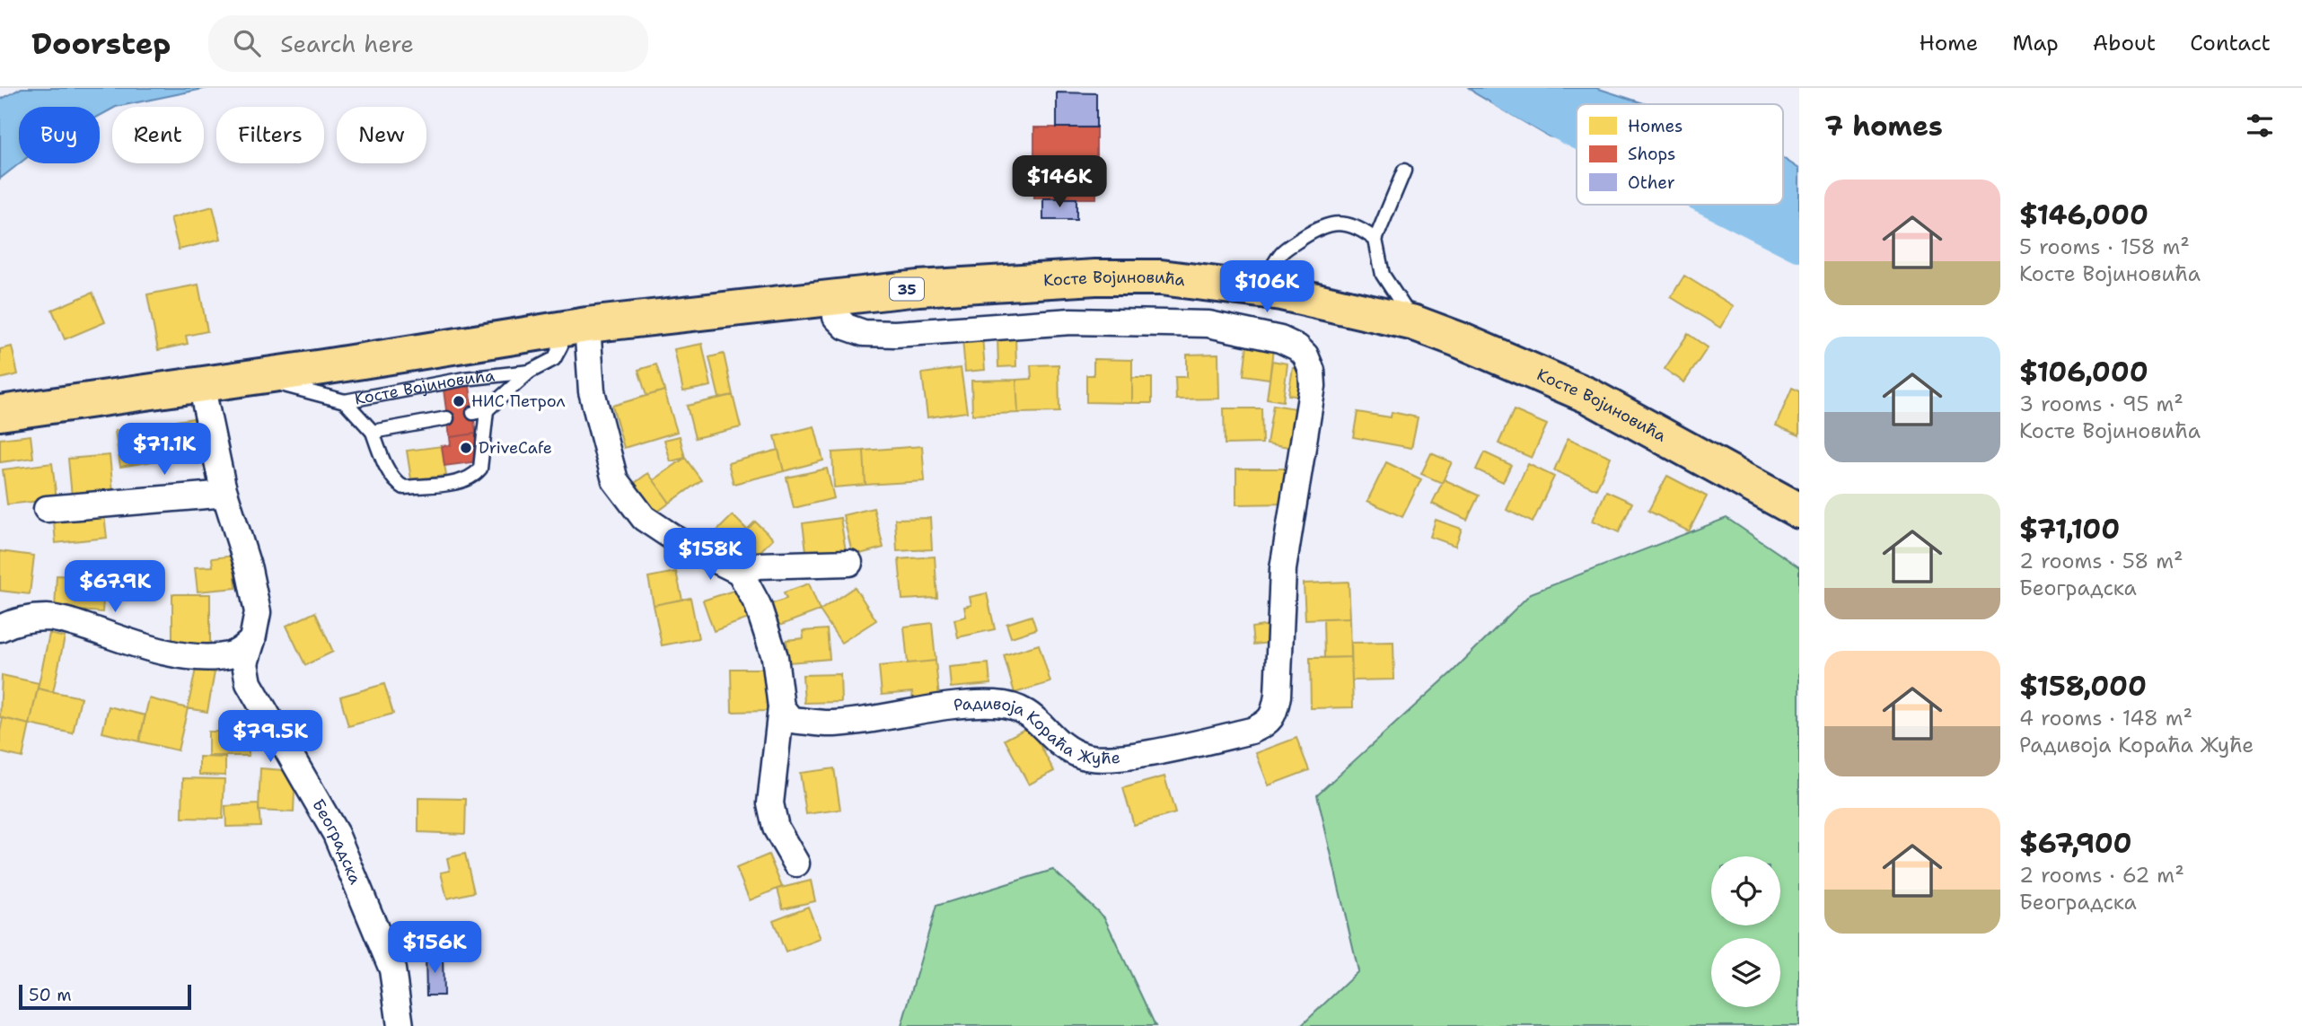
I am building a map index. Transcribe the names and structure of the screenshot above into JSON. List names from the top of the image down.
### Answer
{
  "streets": {
    "main road": ["Косте Војиновића", "35"],
    "street": ["Радивоја Кораћа Жуће", "Београдска"]
  },
  "crossings": [
    ["Косте Војиновића", "Радивоја Кораћа Жуће"],
    ["Косте Војиновића", "Београдска"]
  ],
  "places": ["НИС Петрол", "DriveCafe"],
  "legend": ["Homes", "Shops", "Other"],
  "scale_bar": "50 m",
  "page": {
    "header": "Doorstep",
    "search": "Search here",
    "nav": [
      "Home",
      "Map",
      "About",
      "Contact"
    ],
    "heading": "7 homes",
    "chip": [
      "Buy",
      "Rent",
      "Filters",
      "New"
    ],
    "price": [
      "$146K",
      "$106K",
      "$71.1K",
      "$158K",
      "$67.9K",
      "$79.5K",
      "$156K"
    ],
    "list": [
      {
        "name": "$146,000",
        "note": "5 rooms · 158 m² · Косте Војиновића"
      },
      {
        "name": "$106,000",
        "note": "3 rooms · 95 m² · Косте Војиновића"
      },
      {
        "name": "$71,100",
        "note": "2 rooms · 58 m² · Београдска"
      },
      {
        "name": "$158,000",
        "note": "4 rooms · 148 m² · Радивоја Кораћа Жуће"
      },
      {
        "name": "$67,900",
        "note": "2 rooms · 62 m² · Београдска"
      }
    ],
    "scale": "50 m"
  }
}
